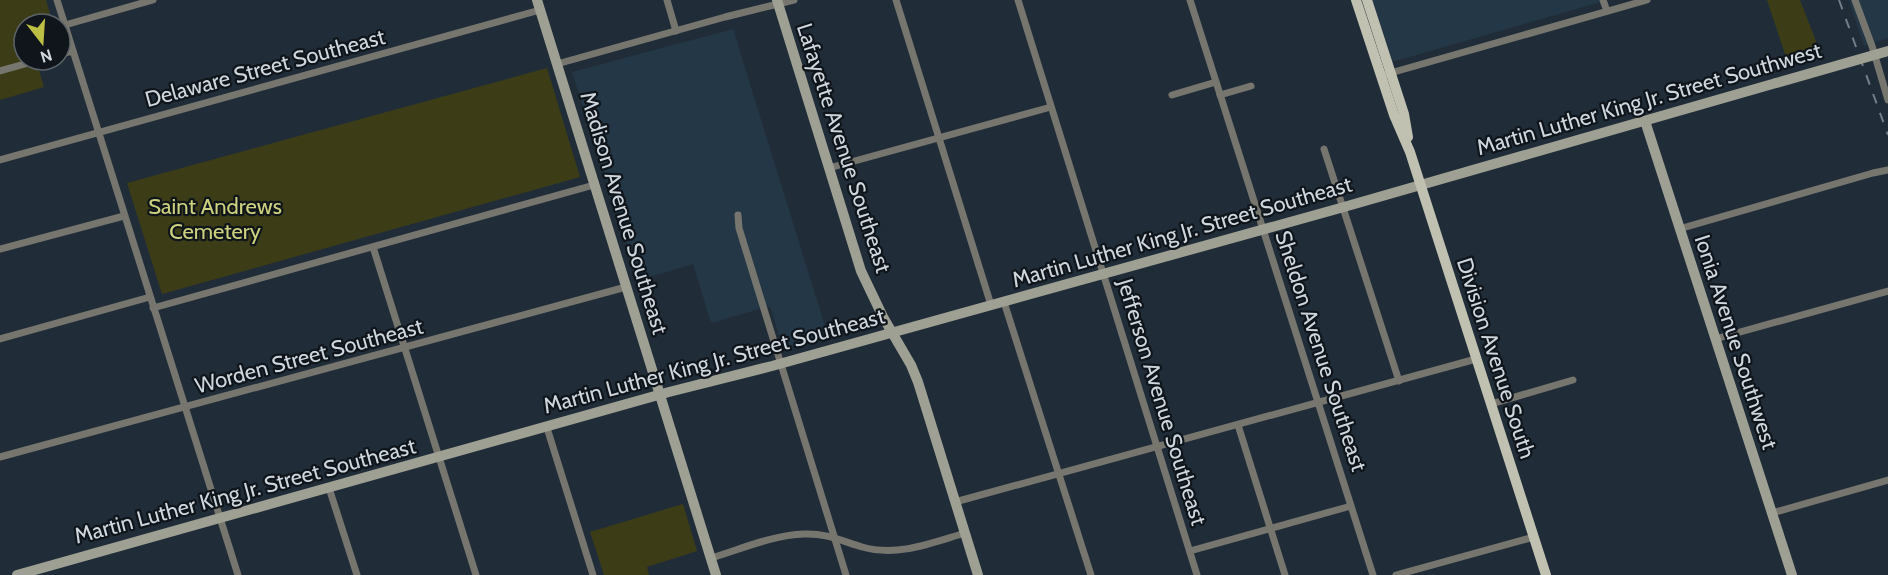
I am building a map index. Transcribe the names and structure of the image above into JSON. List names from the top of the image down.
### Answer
{
  "streets": {
    "main road": [
      "Martin Luther King Jr. Street Southwest",
      "Lafayette Avenue Southeast",
      "Madison Avenue Southeast",
      "Martin Luther King Jr. Street Southeast",
      "Ionia Avenue Southwest",
      "Division Avenue South"
    ],
    "street": [
      "Delaware Street Southeast",
      "Sheldon Avenue Southeast",
      "Worden Street Southeast",
      "Jefferson Avenue Southeast"
    ]
  },
  "crossings": [
    ["Delaware Street Southeast", "Madison Avenue Southeast"],
    ["Martin Luther King Jr. Street Southwest", "Martin Luther King Jr. Street Southeast"],
    ["Martin Luther King Jr. Street Southwest", "Ionia Avenue Southwest"],
    ["Martin Luther King Jr. Street Southwest", "Division Avenue South"],
    ["Lafayette Avenue Southeast", "Martin Luther King Jr. Street Southeast"],
    ["Madison Avenue Southeast", "Martin Luther King Jr. Street Southeast"],
    ["Madison Avenue Southeast", "Worden Street Southeast"],
    ["Martin Luther King Jr. Street Southeast", "Sheldon Avenue Southeast"],
    ["Martin Luther King Jr. Street Southeast", "Division Avenue South"],
    ["Martin Luther King Jr. Street Southeast", "Jefferson Avenue Southeast"]
  ],
  "parks": ["Saint Andrews Cemetery"],
  "north": "bottom"
}
